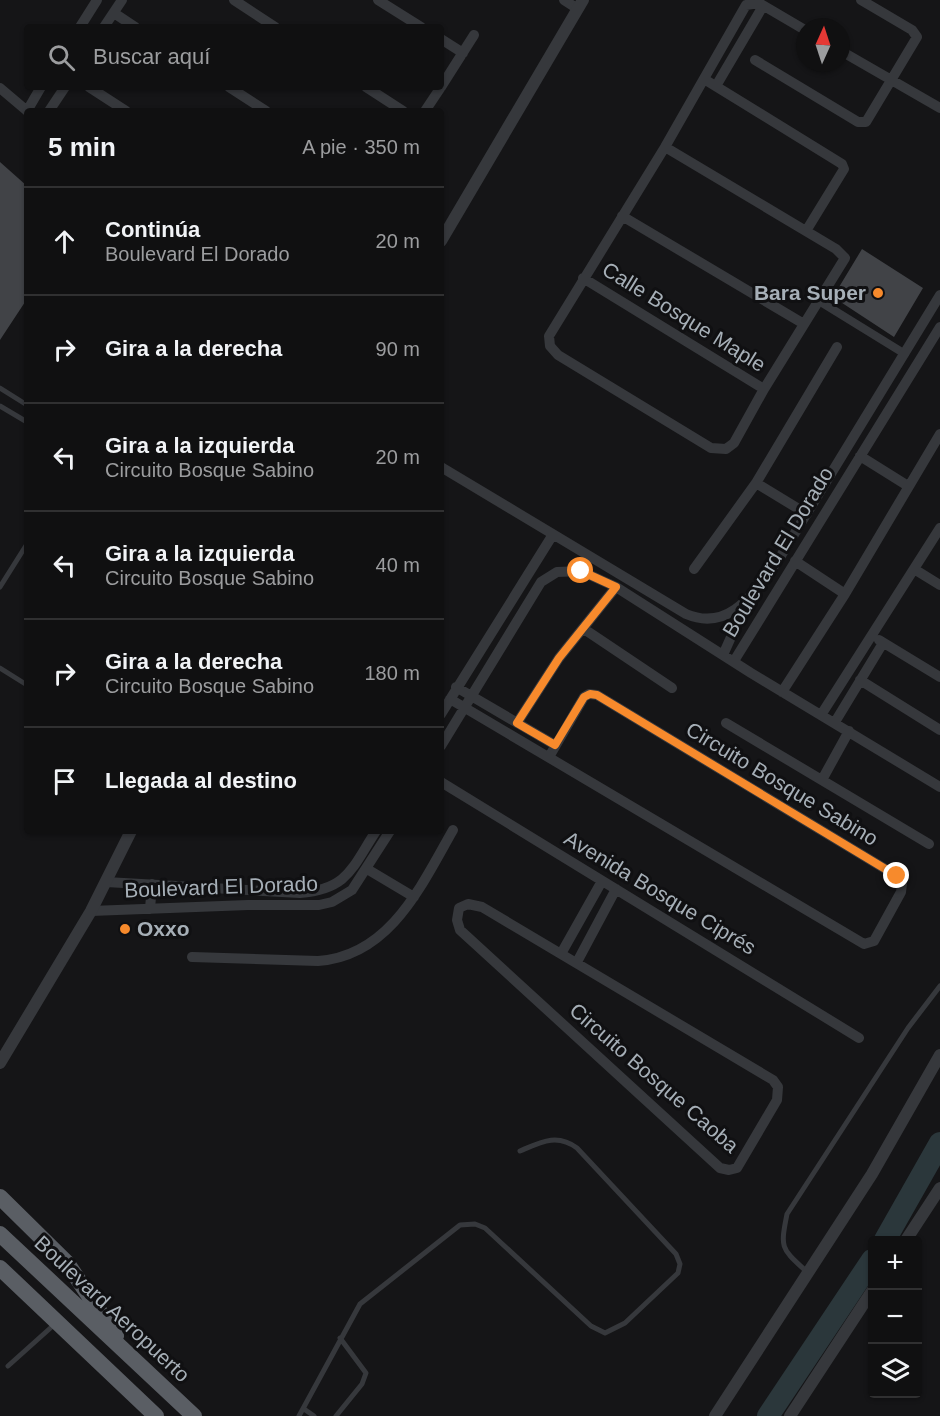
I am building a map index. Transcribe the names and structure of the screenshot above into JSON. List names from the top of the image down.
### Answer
{
  "streets": {
    "highway": ["Boulevard Aeropuerto"],
    "street": [
      "Calle Bosque Maple",
      "Boulevard El Dorado",
      "Circuito Bosque Sabino",
      "Avenida Bosque Ciprés",
      "Circuito Bosque Caoba"
    ]
  },
  "crossings": [
    ["Boulevard El Dorado", "Circuito Bosque Sabino"]
  ],
  "places": ["Bara Super", "Oxxo"],
  "north": "top",
  "page": {
    "search": "Buscar aquí",
    "heading": ["5 min", "A pie · 350 m"],
    "list": [
      ["Continúa", "Boulevard El Dorado", "20 m"],
      ["Gira a la derecha", "90 m"],
      ["Gira a la izquierda", "Circuito Bosque Sabino", "20 m"],
      ["Gira a la izquierda", "Circuito Bosque Sabino", "40 m"],
      ["Gira a la derecha", "Circuito Bosque Sabino", "180 m"],
      "Llegada al destino"
    ],
    "map_buttons": ["+", "−"]
  }
}
